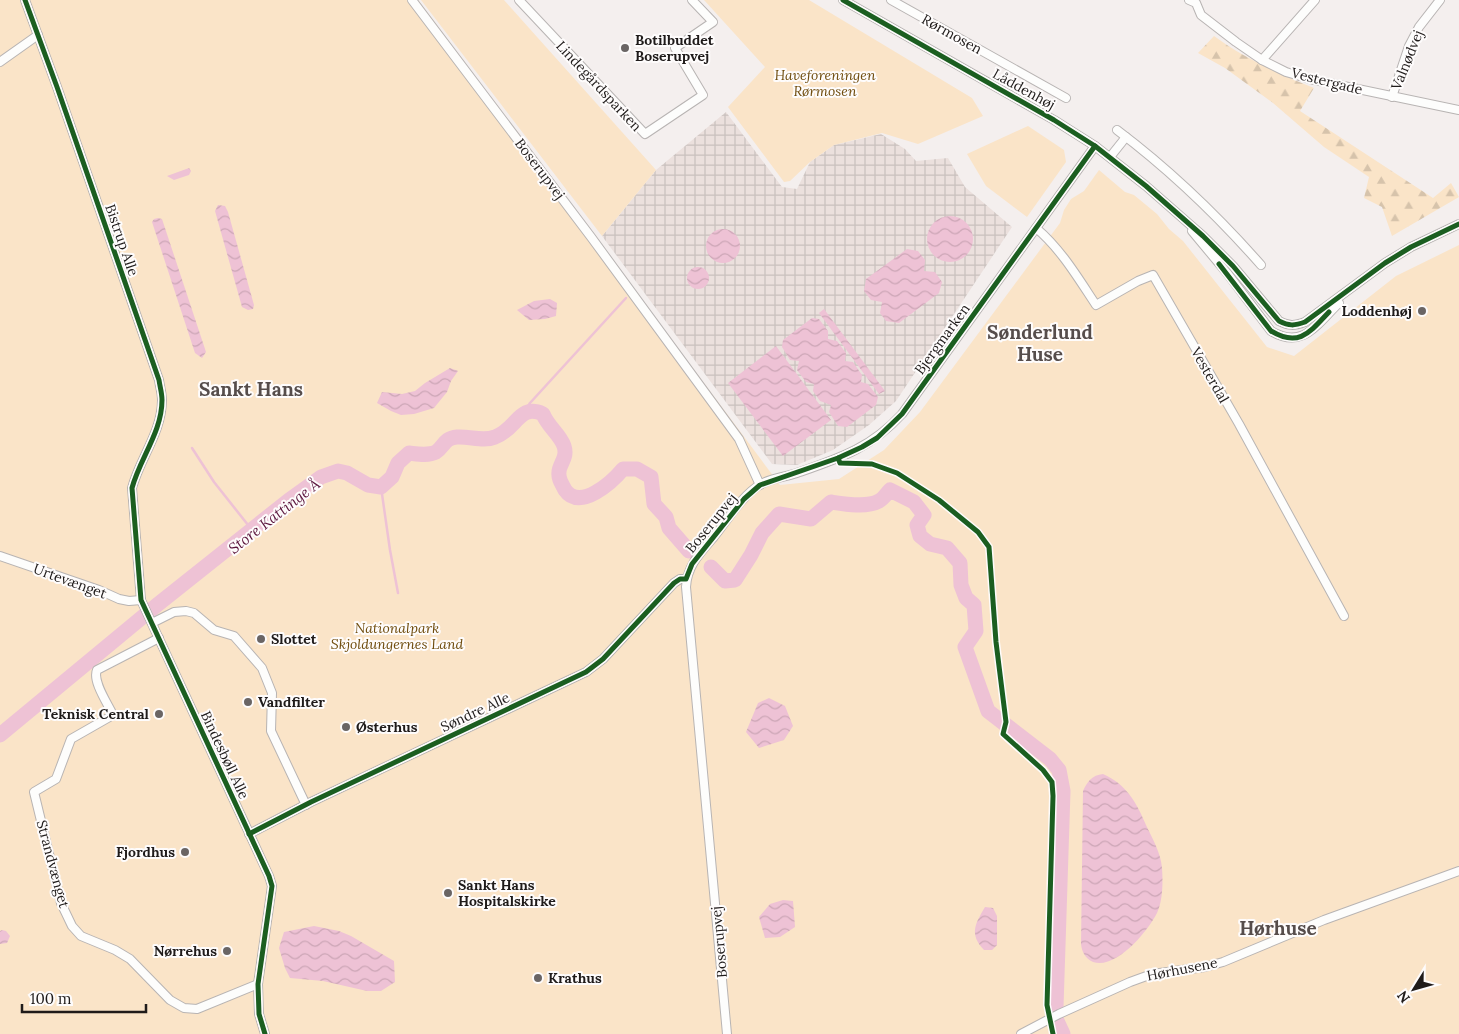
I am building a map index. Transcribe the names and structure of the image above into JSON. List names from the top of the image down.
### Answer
{
  "streets": {
    "street": [
      "Rørmosen",
      "Valnødvej",
      "Vestergade",
      "Lindegårdsparken",
      "Låddenhøj",
      "Boserupvej",
      "Bistrup Alle",
      "Bjergmarken",
      "Vesterdal",
      "Urtevænget",
      "Søndre Alle",
      "Bindesbøll Alle",
      "Strandvænget",
      "Hørhusene"
    ]
  },
  "crossings": [
    ["Valnødvej", "Vestergade"],
    ["Låddenhøj", "Bjergmarken"],
    ["Boserupvej", "Bjergmarken"],
    ["Boserupvej", "Søndre Alle"],
    ["Bistrup Alle", "Bindesbøll Alle"],
    ["Bjergmarken", "Vesterdal"],
    ["Urtevænget", "Bindesbøll Alle"],
    ["Søndre Alle", "Bindesbøll Alle"],
    ["Bindesbøll Alle", "Strandvænget"]
  ],
  "districts": ["Sønderlund Huse", "Sankt Hans", "Hørhuse"],
  "water": ["Store Kattinge Å"],
  "parks": ["Haveforeningen Rørmosen", "Nationalpark Skjoldungernes Land"],
  "places": [
    "Botilbuddet Boserupvej",
    "Loddenhøj",
    "Slottet",
    "Vandfilter",
    "Teknisk Central",
    "Østerhus",
    "Fjordhus",
    "Sankt Hans Hospitalskirke",
    "Nørrehus",
    "Krathus"
  ],
  "scale_bar": "100 m",
  "north": "bottom left"
}
